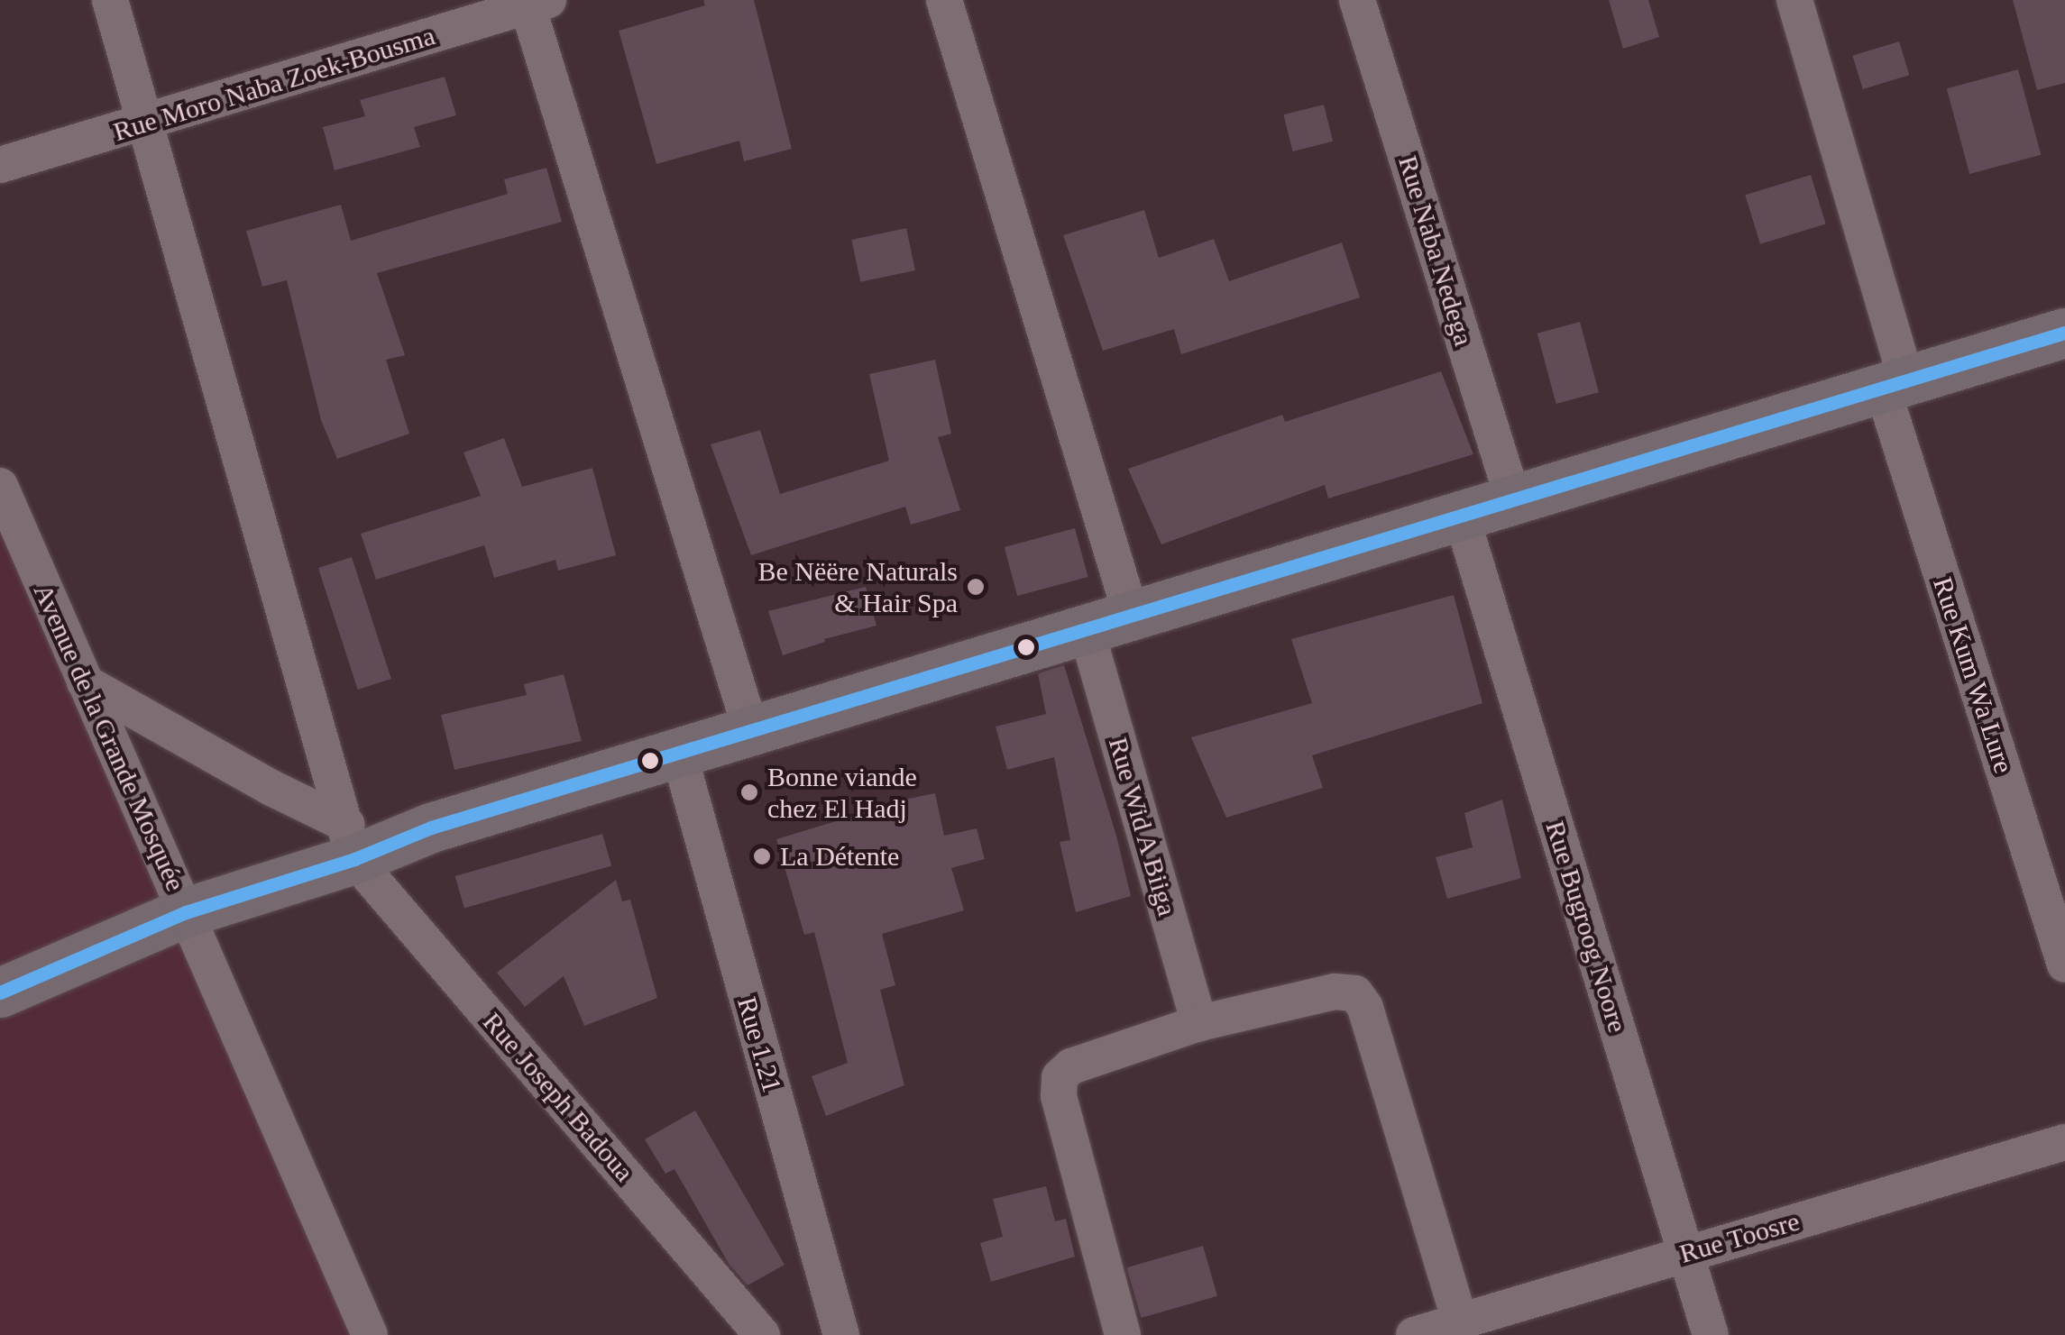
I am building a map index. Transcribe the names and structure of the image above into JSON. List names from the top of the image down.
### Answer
{
  "streets": {
    "street": [
      "Rue Moro Naba Zoek-Bousma",
      "Rue Naba Nedega",
      "Rue Kum Wa Lure",
      "Avenue de la Grande Mosquée",
      "Rue Wid A Biiga",
      "Rue Bugroog Noore",
      "Rue 1.21",
      "Rue Joseph Badoua",
      "Rue Toosre"
    ]
  },
  "crossings": [
    ["Rue Bugroog Noore", "Rue Toosre"]
  ],
  "places": ["Be Nëëre Naturals & Hair Spa", "Bonne viande chez El Hadj", "La Détente"]
}
